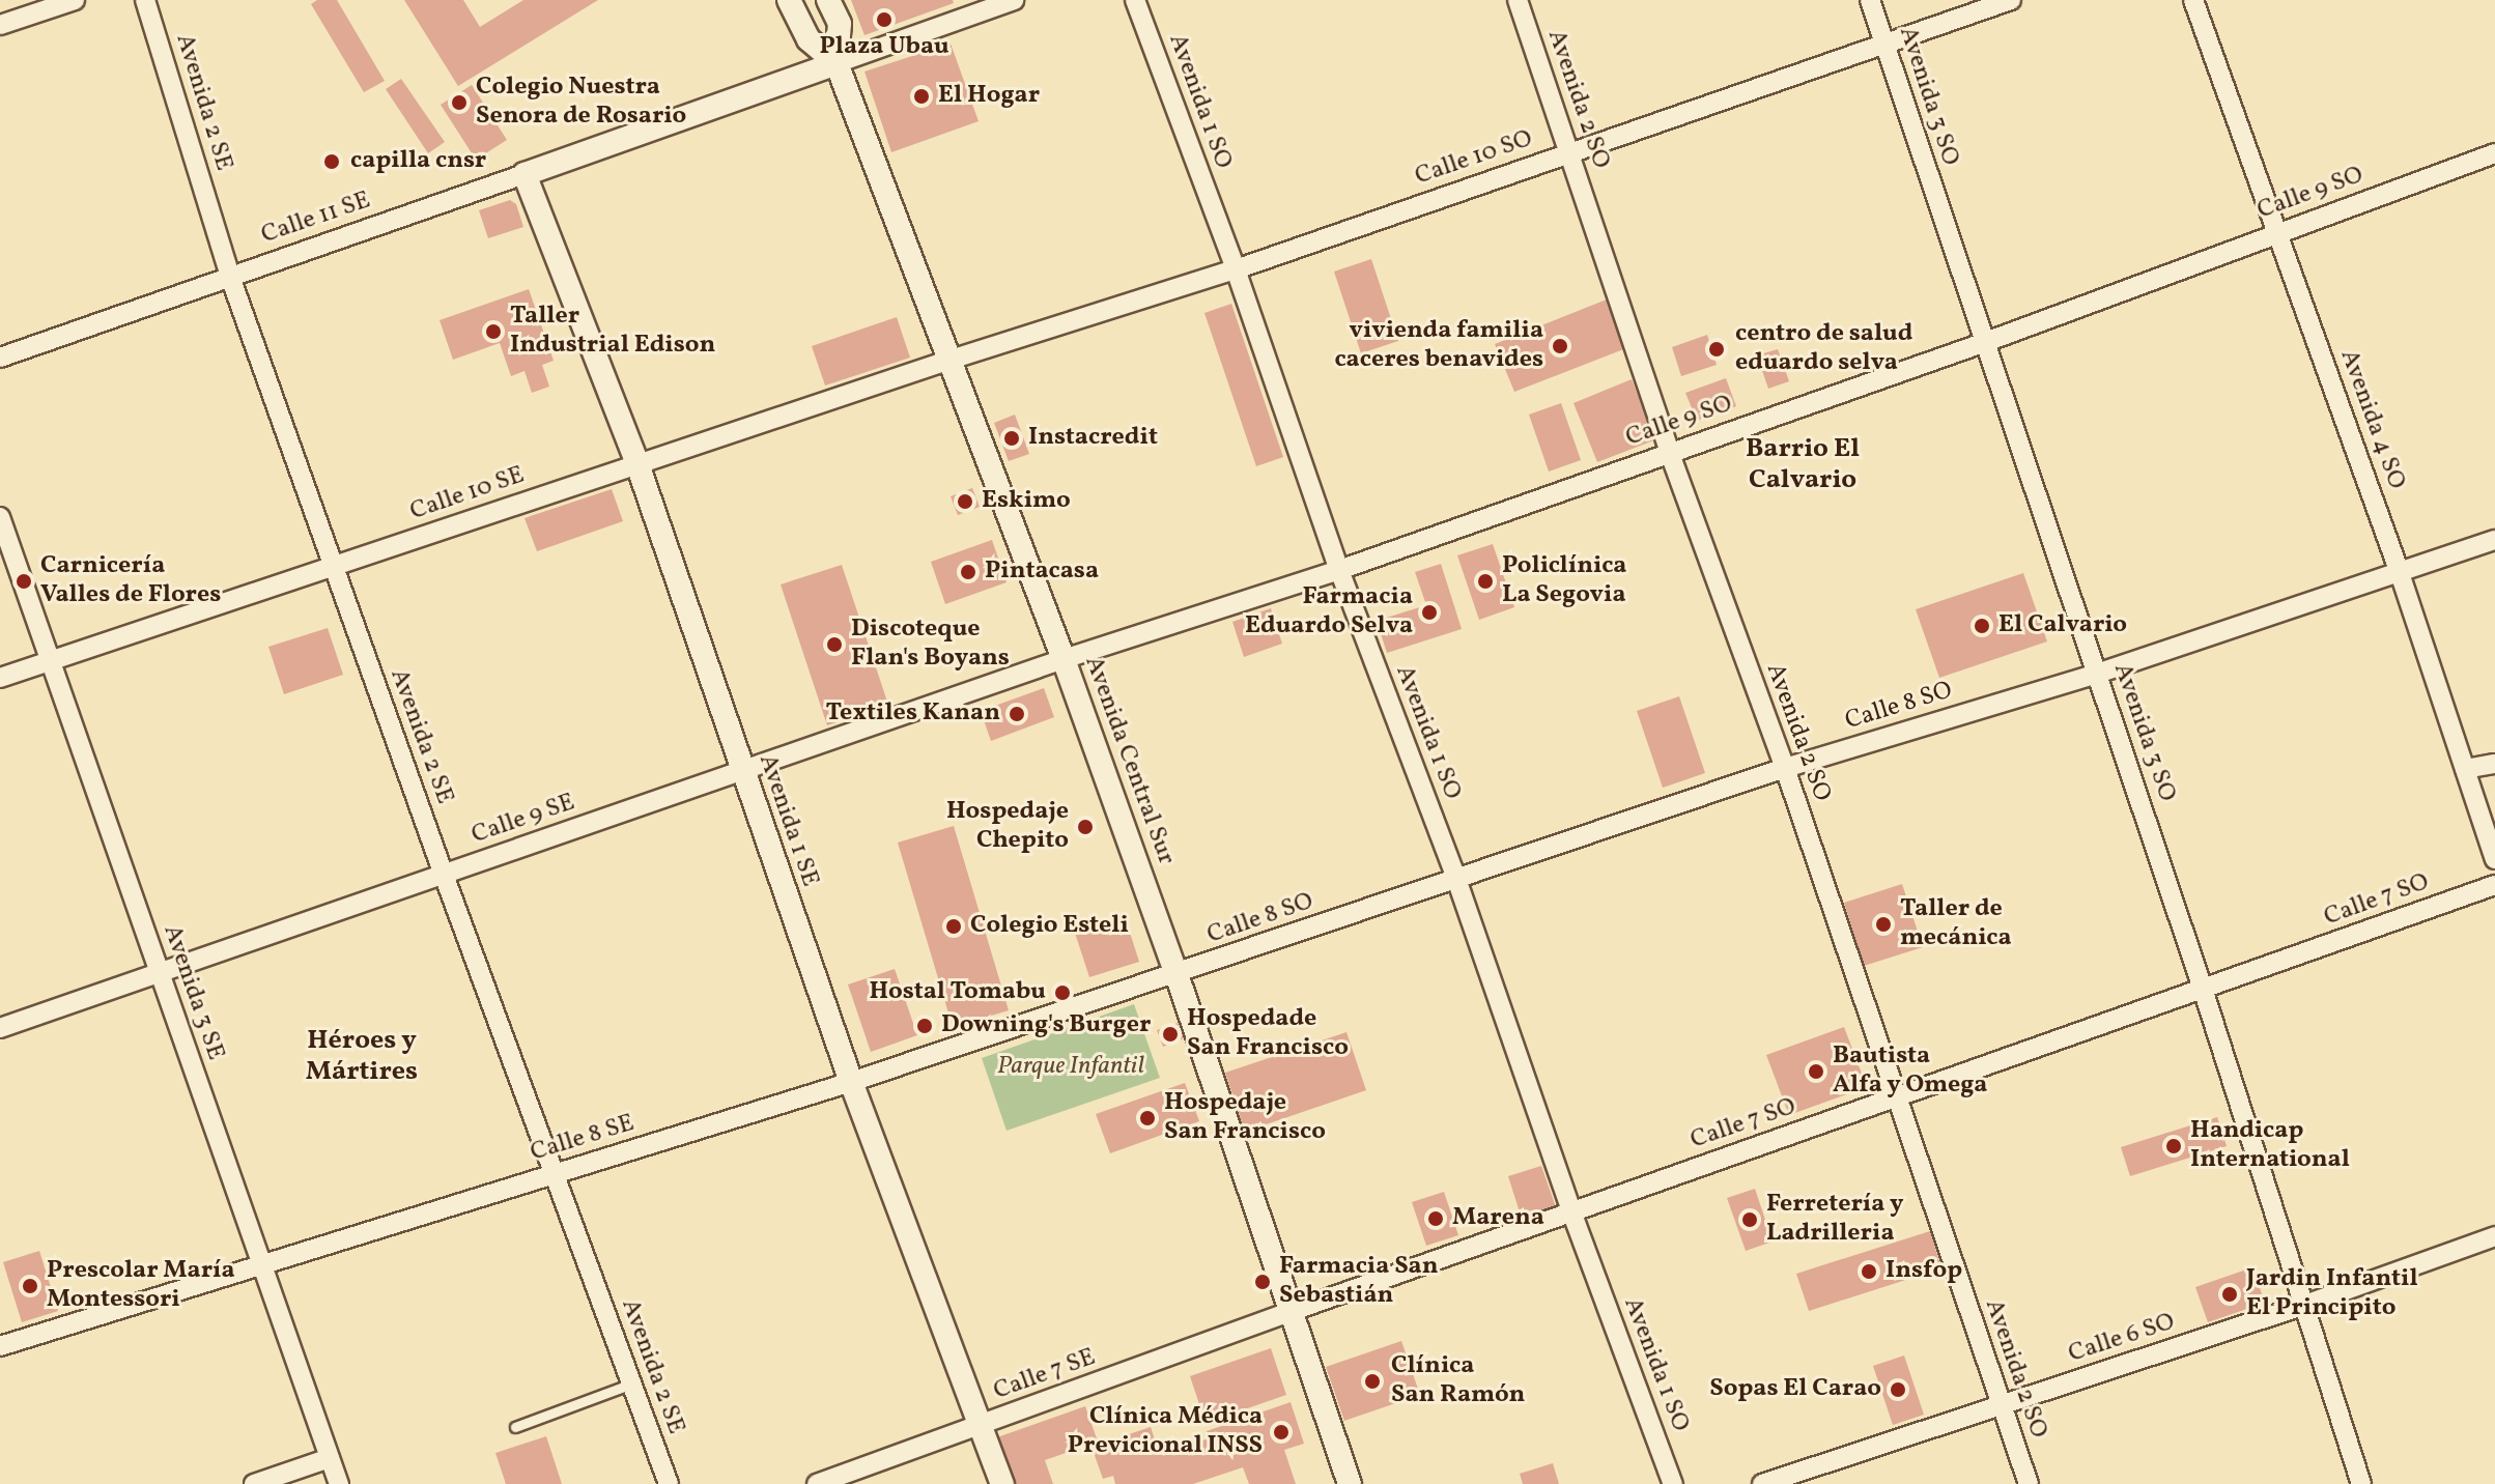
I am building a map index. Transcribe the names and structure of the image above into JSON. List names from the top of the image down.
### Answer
{
  "streets": {
    "street": [
      "Avenida 3 SO",
      "Avenida 2 SO",
      "Avenida 1 SO",
      "Avenida 2 SE",
      "Calle 10 SO",
      "Calle 9 SO",
      "Calle 11 SE",
      "Avenida 4 SO",
      "Calle 10 SE",
      "Calle 8 SO",
      "Avenida Central Sur",
      "Calle 9 SE",
      "Avenida 1 SE",
      "Calle 7 SO",
      "Avenida 3 SE",
      "Calle 8 SE",
      "Calle 6 SO",
      "Calle 7 SE"
    ]
  },
  "crossings": [
    ["Avenida 3 SO", "Calle 10 SO"],
    ["Avenida 3 SO", "Calle 9 SO"],
    ["Avenida 3 SO", "Calle 8 SO"],
    ["Avenida 3 SO", "Calle 7 SO"],
    ["Avenida 3 SO", "Calle 6 SO"],
    ["Avenida 2 SO", "Calle 10 SO"],
    ["Avenida 2 SO", "Calle 9 SO"],
    ["Avenida 2 SO", "Calle 8 SO"],
    ["Avenida 2 SO", "Calle 7 SO"],
    ["Avenida 2 SO", "Calle 6 SO"],
    ["Avenida 1 SO", "Calle 10 SO"],
    ["Avenida 1 SO", "Calle 9 SO"],
    ["Avenida 1 SO", "Calle 8 SO"],
    ["Avenida 1 SO", "Calle 7 SO"],
    ["Avenida 2 SE", "Calle 11 SE"],
    ["Avenida 2 SE", "Calle 10 SE"],
    ["Avenida 2 SE", "Calle 9 SE"],
    ["Avenida 2 SE", "Calle 8 SE"],
    ["Calle 10 SO", "Calle 10 SE"],
    ["Calle 10 SO", "Avenida Central Sur"],
    ["Calle 9 SO", "Avenida 4 SO"],
    ["Calle 9 SO", "Avenida Central Sur"],
    ["Calle 9 SO", "Calle 9 SE"],
    ["Calle 11 SE", "Avenida Central Sur"],
    ["Calle 11 SE", "Avenida 1 SE"],
    ["Avenida 4 SO", "Calle 8 SO"],
    ["Calle 10 SE", "Avenida Central Sur"],
    ["Calle 10 SE", "Avenida 1 SE"],
    ["Calle 10 SE", "Avenida 3 SE"],
    ["Calle 8 SO", "Avenida Central Sur"],
    ["Calle 8 SO", "Calle 8 SE"],
    ["Avenida Central Sur", "Calle 9 SE"],
    ["Avenida Central Sur", "Calle 7 SO"],
    ["Avenida Central Sur", "Calle 8 SE"],
    ["Avenida Central Sur", "Calle 7 SE"],
    ["Calle 9 SE", "Avenida 1 SE"],
    ["Calle 9 SE", "Avenida 3 SE"],
    ["Avenida 1 SE", "Calle 8 SE"],
    ["Avenida 1 SE", "Calle 7 SE"],
    ["Calle 7 SO", "Calle 7 SE"],
    ["Avenida 3 SE", "Calle 8 SE"]
  ],
  "districts": ["Barrio El Calvario", "Héroes y Mártires"],
  "parks": ["Parque Infantil"],
  "places": [
    "Plaza Ubau",
    "El Hogar",
    "Colegio Nuestra Senora de Rosario",
    "capilla cnsr",
    "Taller Industrial Edison",
    "vivienda familia caceres benavides",
    "centro de salud eduardo selva",
    "Instacredit",
    "Eskimo",
    "Pintacasa",
    "Carnicería Valles de Flores",
    "Policlínica La Segovia",
    "Farmacia Eduardo Selva",
    "El Calvario",
    "Discoteque Flan's Boyans",
    "Textiles Kanan",
    "Hospedaje Chepito",
    "Taller de mecánica",
    "Colegio Esteli",
    "Hostal Tomabu",
    "Downing's Burger",
    "Hospedade San Francisco",
    "Bautista Alfa y Omega",
    "Hospedaje San Francisco",
    "Handicap International",
    "Marena",
    "Ferretería y Ladrilleria",
    "Insfop",
    "Farmacia San Sebastián",
    "Prescolar María Montessori",
    "Jardin Infantil El Principito",
    "Clínica San Ramón",
    "Sopas El Carao",
    "Clínica Médica Previcional INSS"
  ]
}
